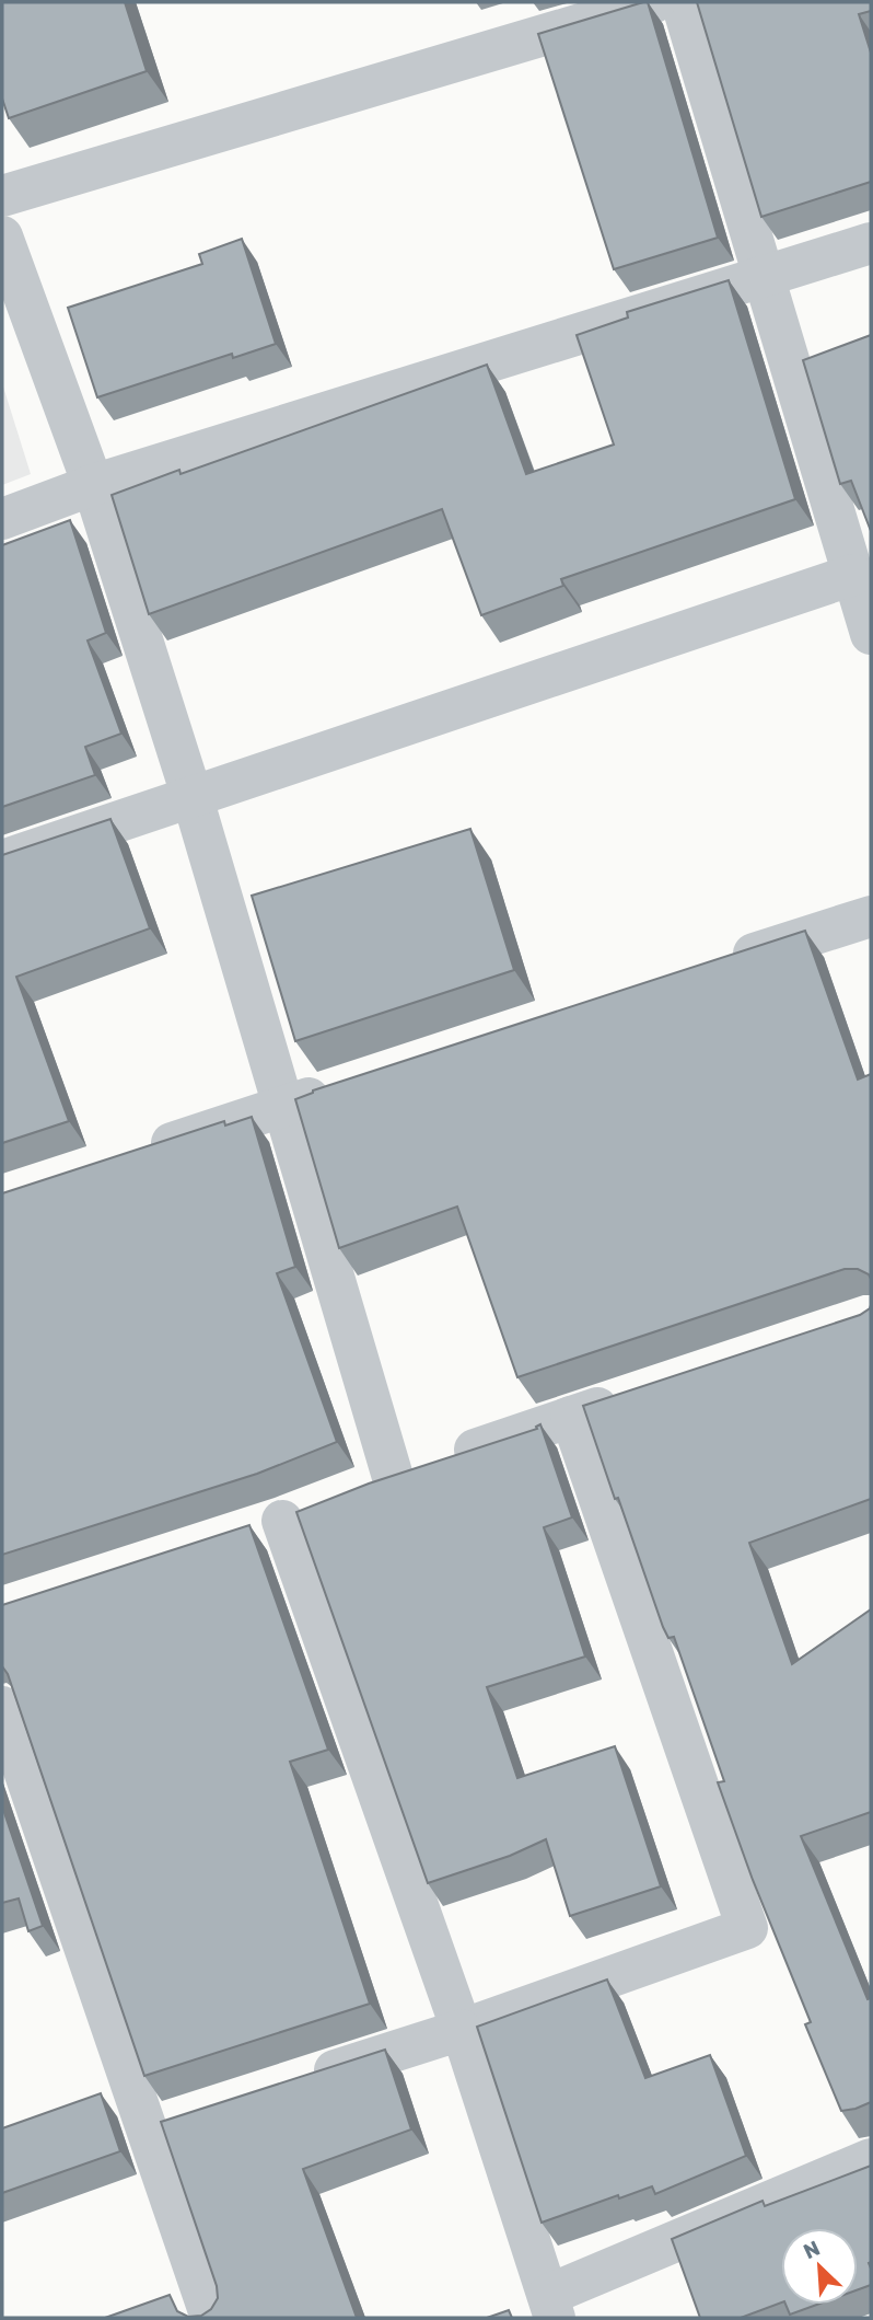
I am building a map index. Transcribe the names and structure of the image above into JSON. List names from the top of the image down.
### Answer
{
  "north": "top left"
}
